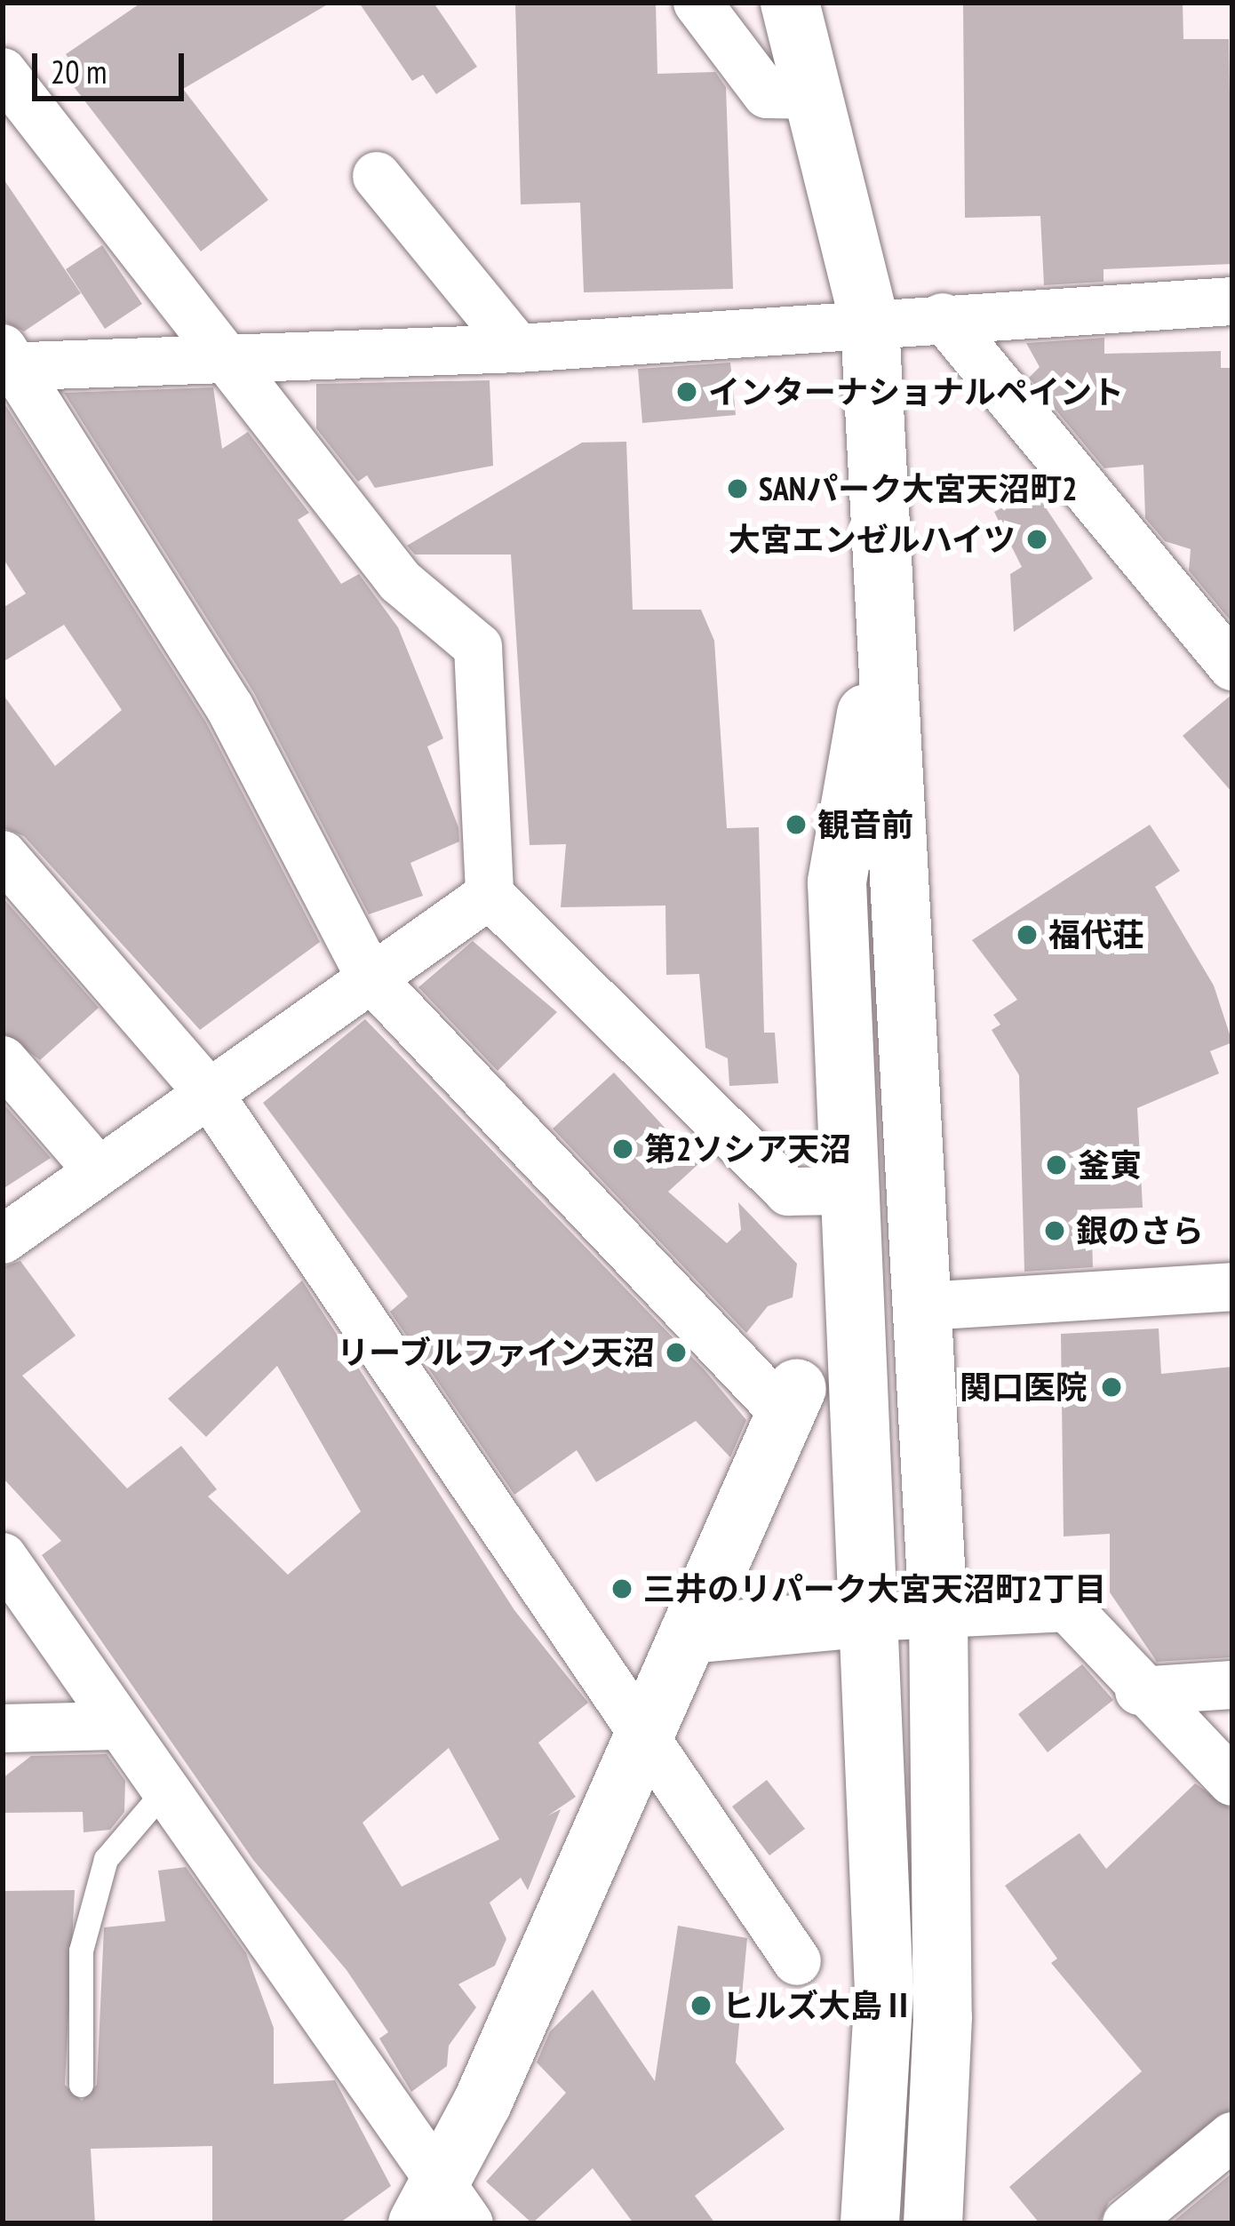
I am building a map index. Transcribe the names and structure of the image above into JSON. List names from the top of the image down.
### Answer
{
  "places": [
    "インターナショナルペイント",
    "SANパーク大宮天沼町2",
    "大宮エンゼルハイツ",
    "観音前",
    "福代荘",
    "第2ソシア天沼",
    "釜寅",
    "銀のさら",
    "リーブルファイン天沼",
    "関口医院",
    "三井のリパーク大宮天沼町2丁目",
    "ヒルズ大島Ⅱ"
  ],
  "scale_bar": "20 m"
}
